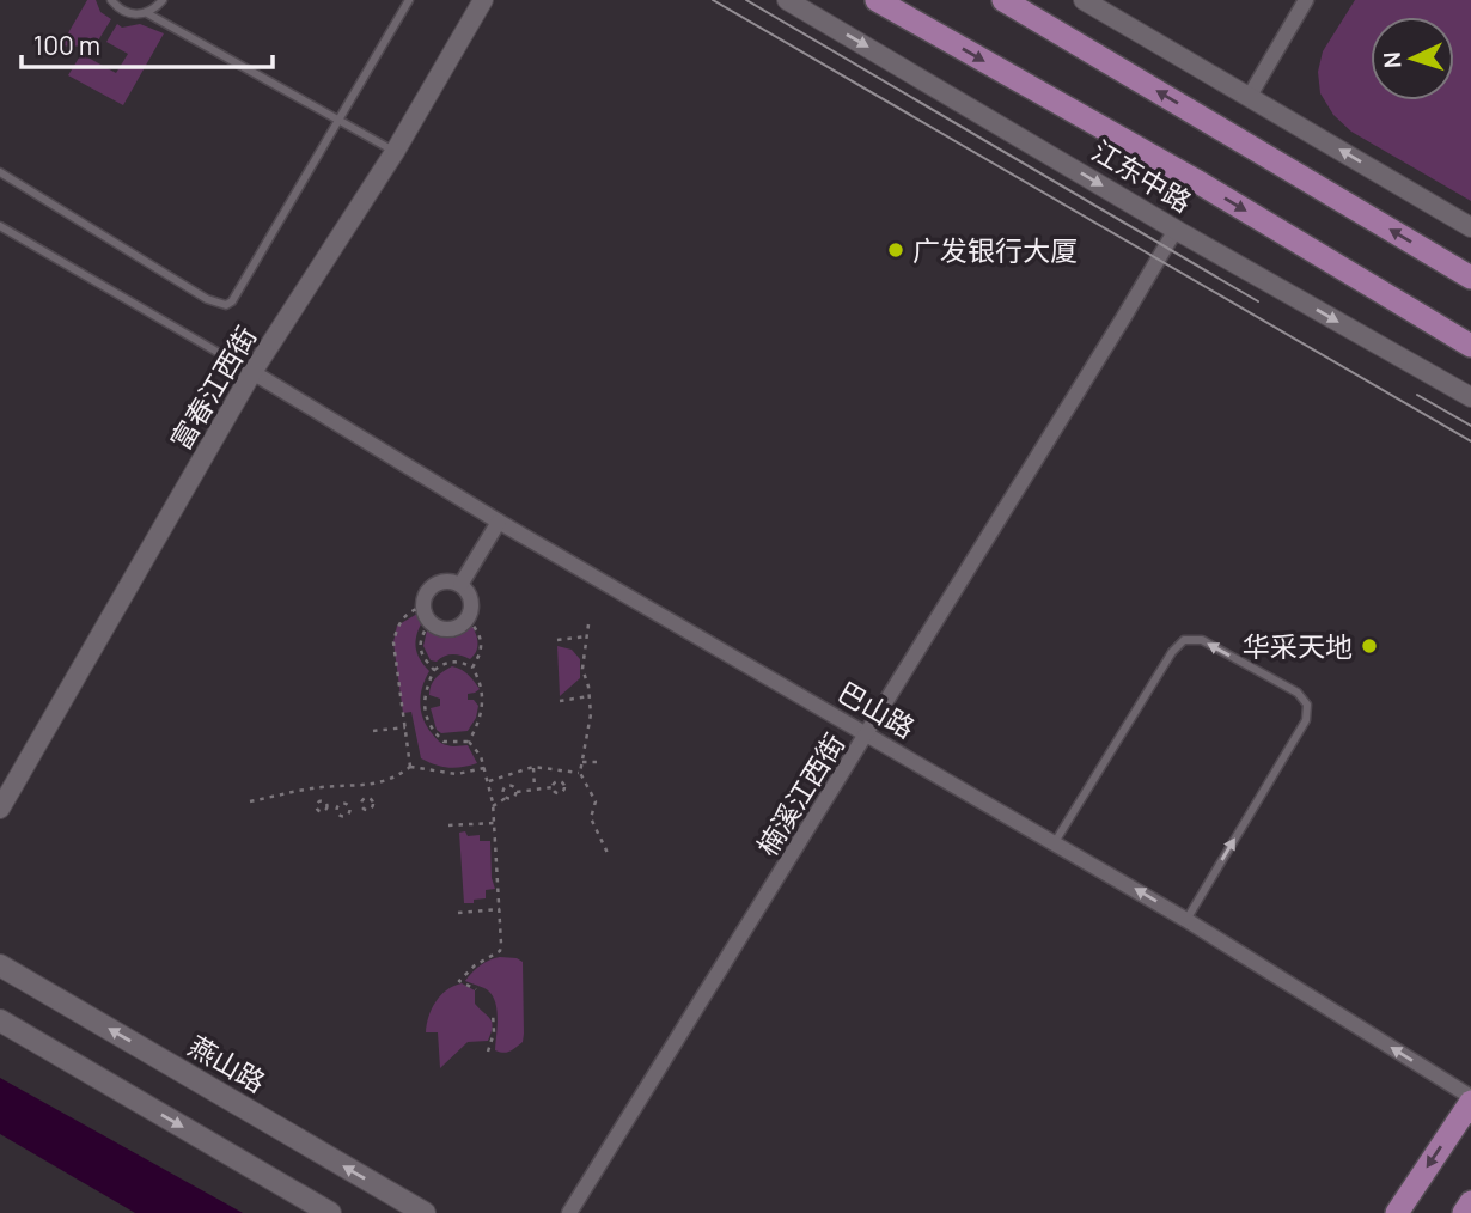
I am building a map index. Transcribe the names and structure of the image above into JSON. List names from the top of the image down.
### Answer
{
  "streets": {
    "main road": ["江东中路", "燕山路"],
    "street": ["富春江西街", "巴山路", "楠溪江西街"]
  },
  "crossings": [
    ["江东中路", "楠溪江西街"],
    ["富春江西街", "巴山路"],
    ["巴山路", "楠溪江西街"]
  ],
  "places": ["广发银行大厦", "华采天地"],
  "scale_bar": "100 m",
  "north": "left"
}
